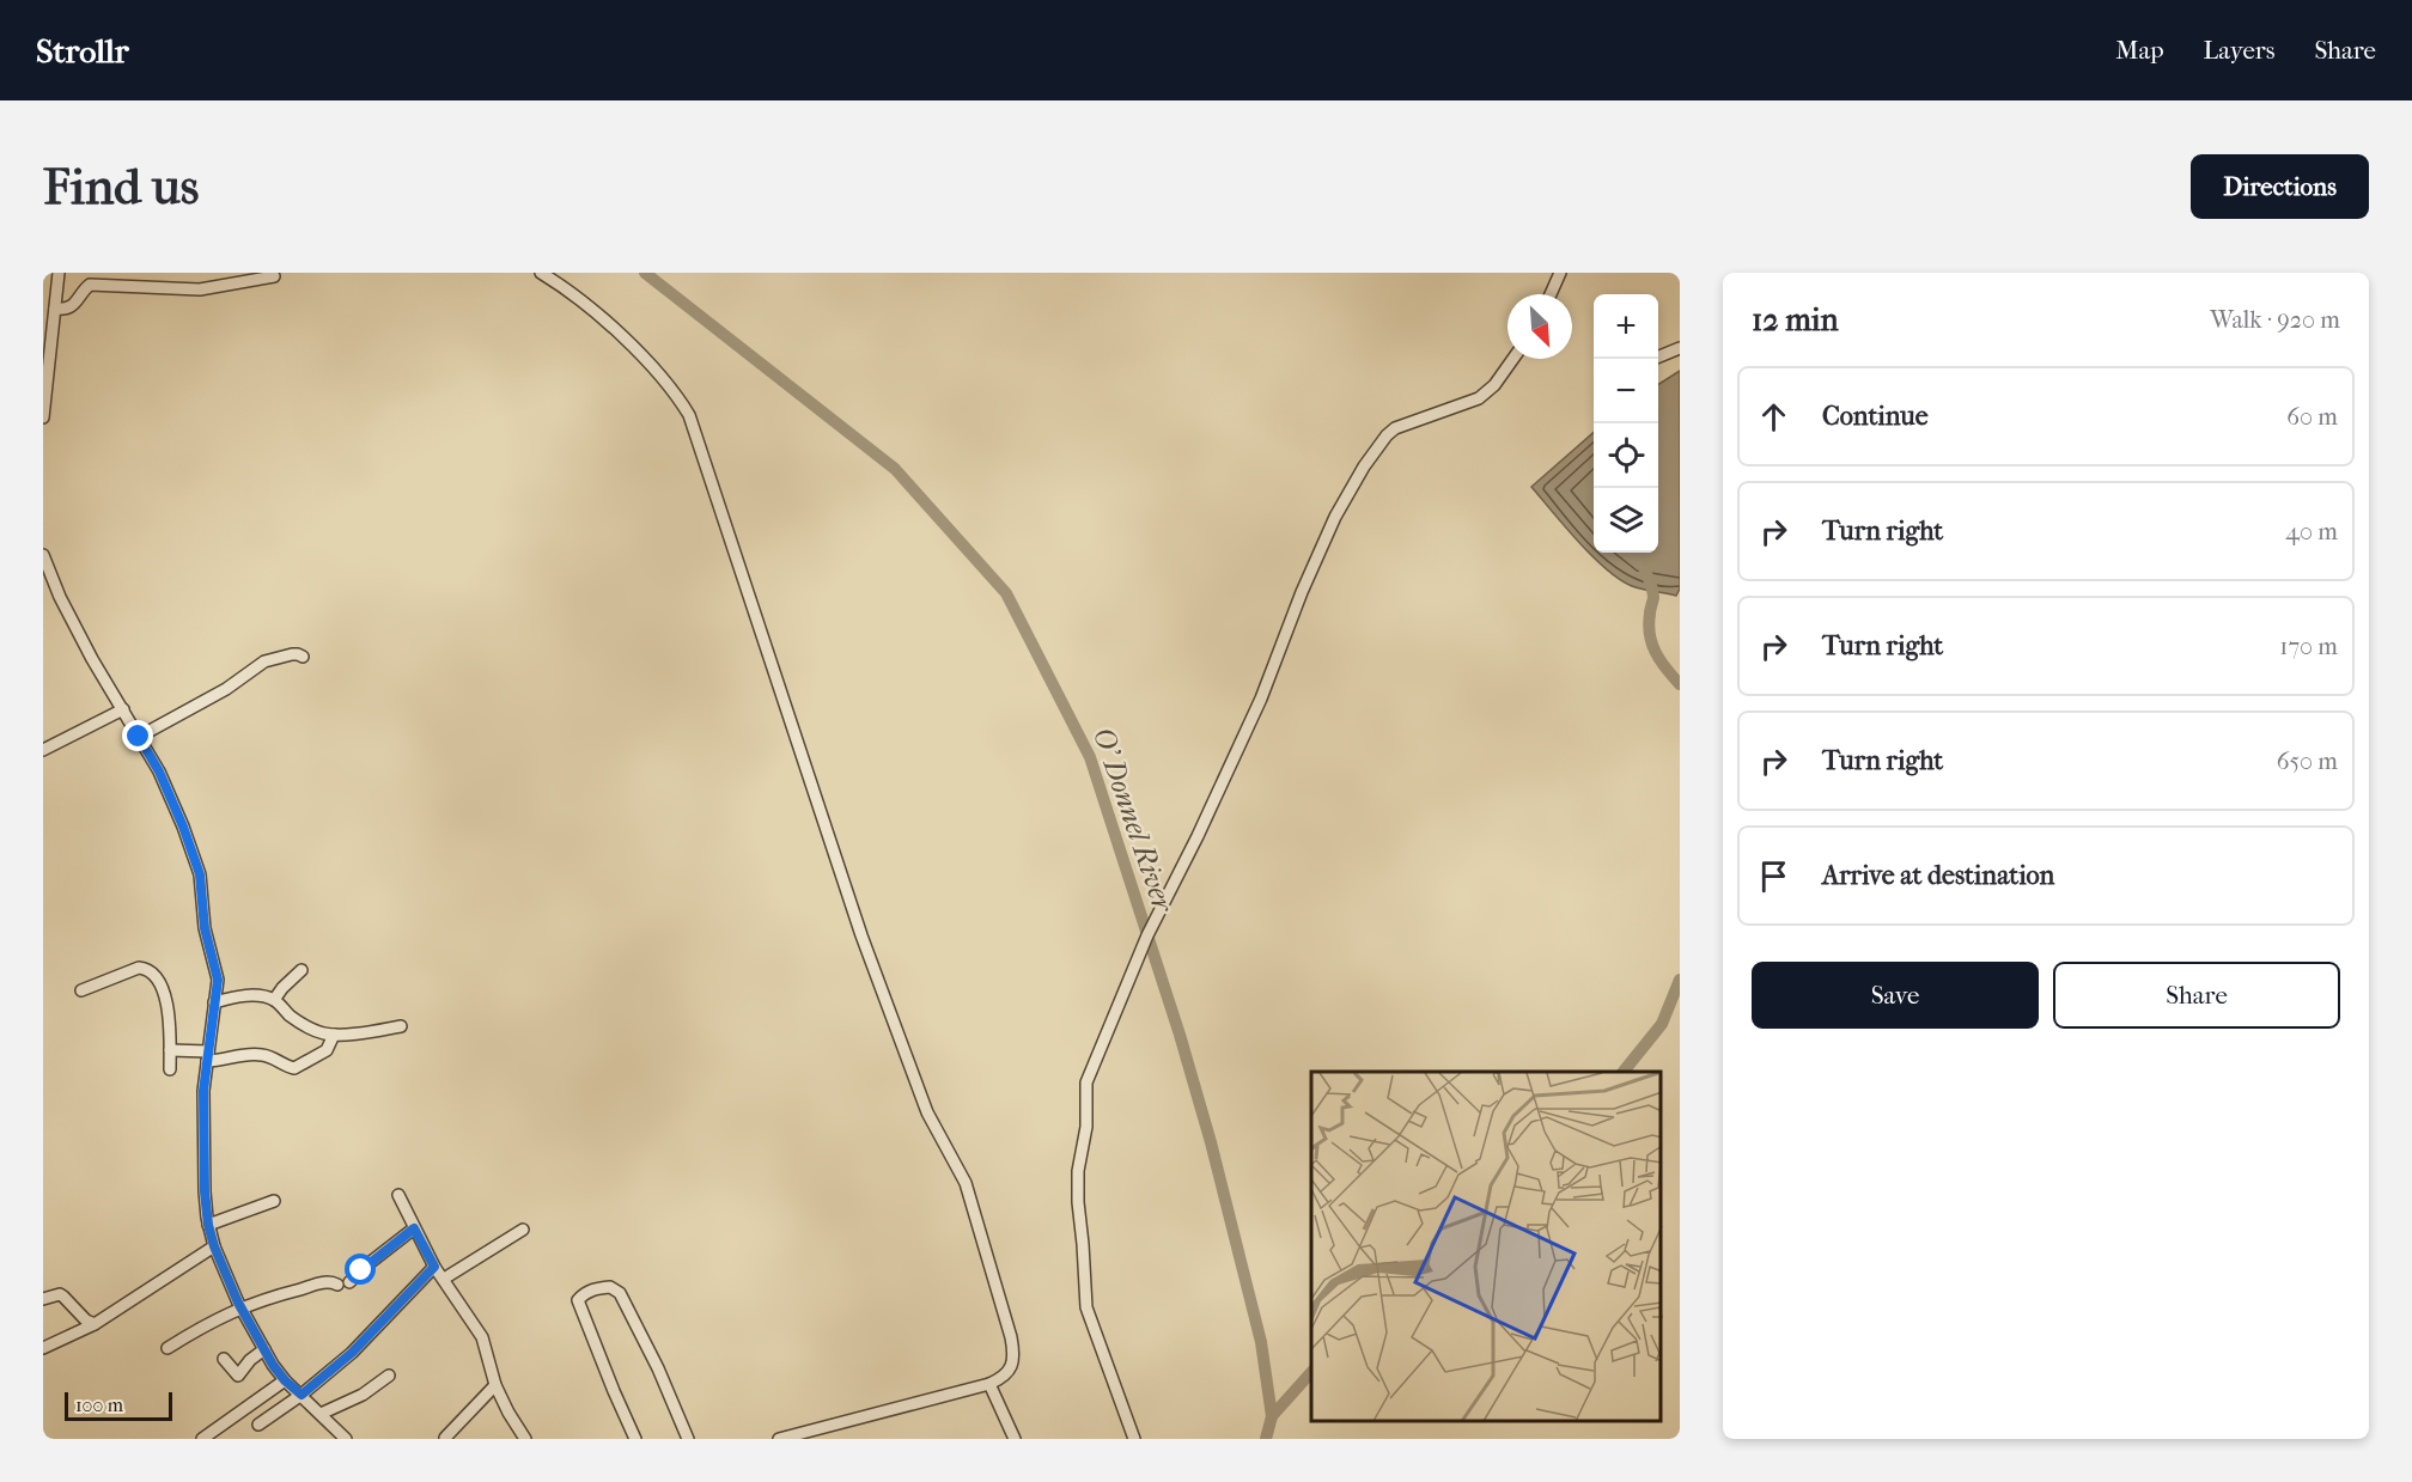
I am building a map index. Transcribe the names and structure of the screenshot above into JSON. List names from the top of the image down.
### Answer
{
  "water": ["O' Donnel River"],
  "scale_bar": "100 m",
  "north": "bottom right",
  "page": {
    "header": "Strollr",
    "nav": ["Map", "Layers", "Share"],
    "buttons": [
      "Directions",
      ["Save", "Share"]
    ],
    "title": "Find us",
    "heading": ["12 min", "Walk · 920 m"],
    "map_buttons": ["+", "−"],
    "list": [
      ["Continue", "60 m"],
      ["Turn right", "40 m"],
      ["Turn right", "170 m"],
      ["Turn right", "650 m"],
      "Arrive at destination"
    ],
    "scale": "100 m"
  }
}
